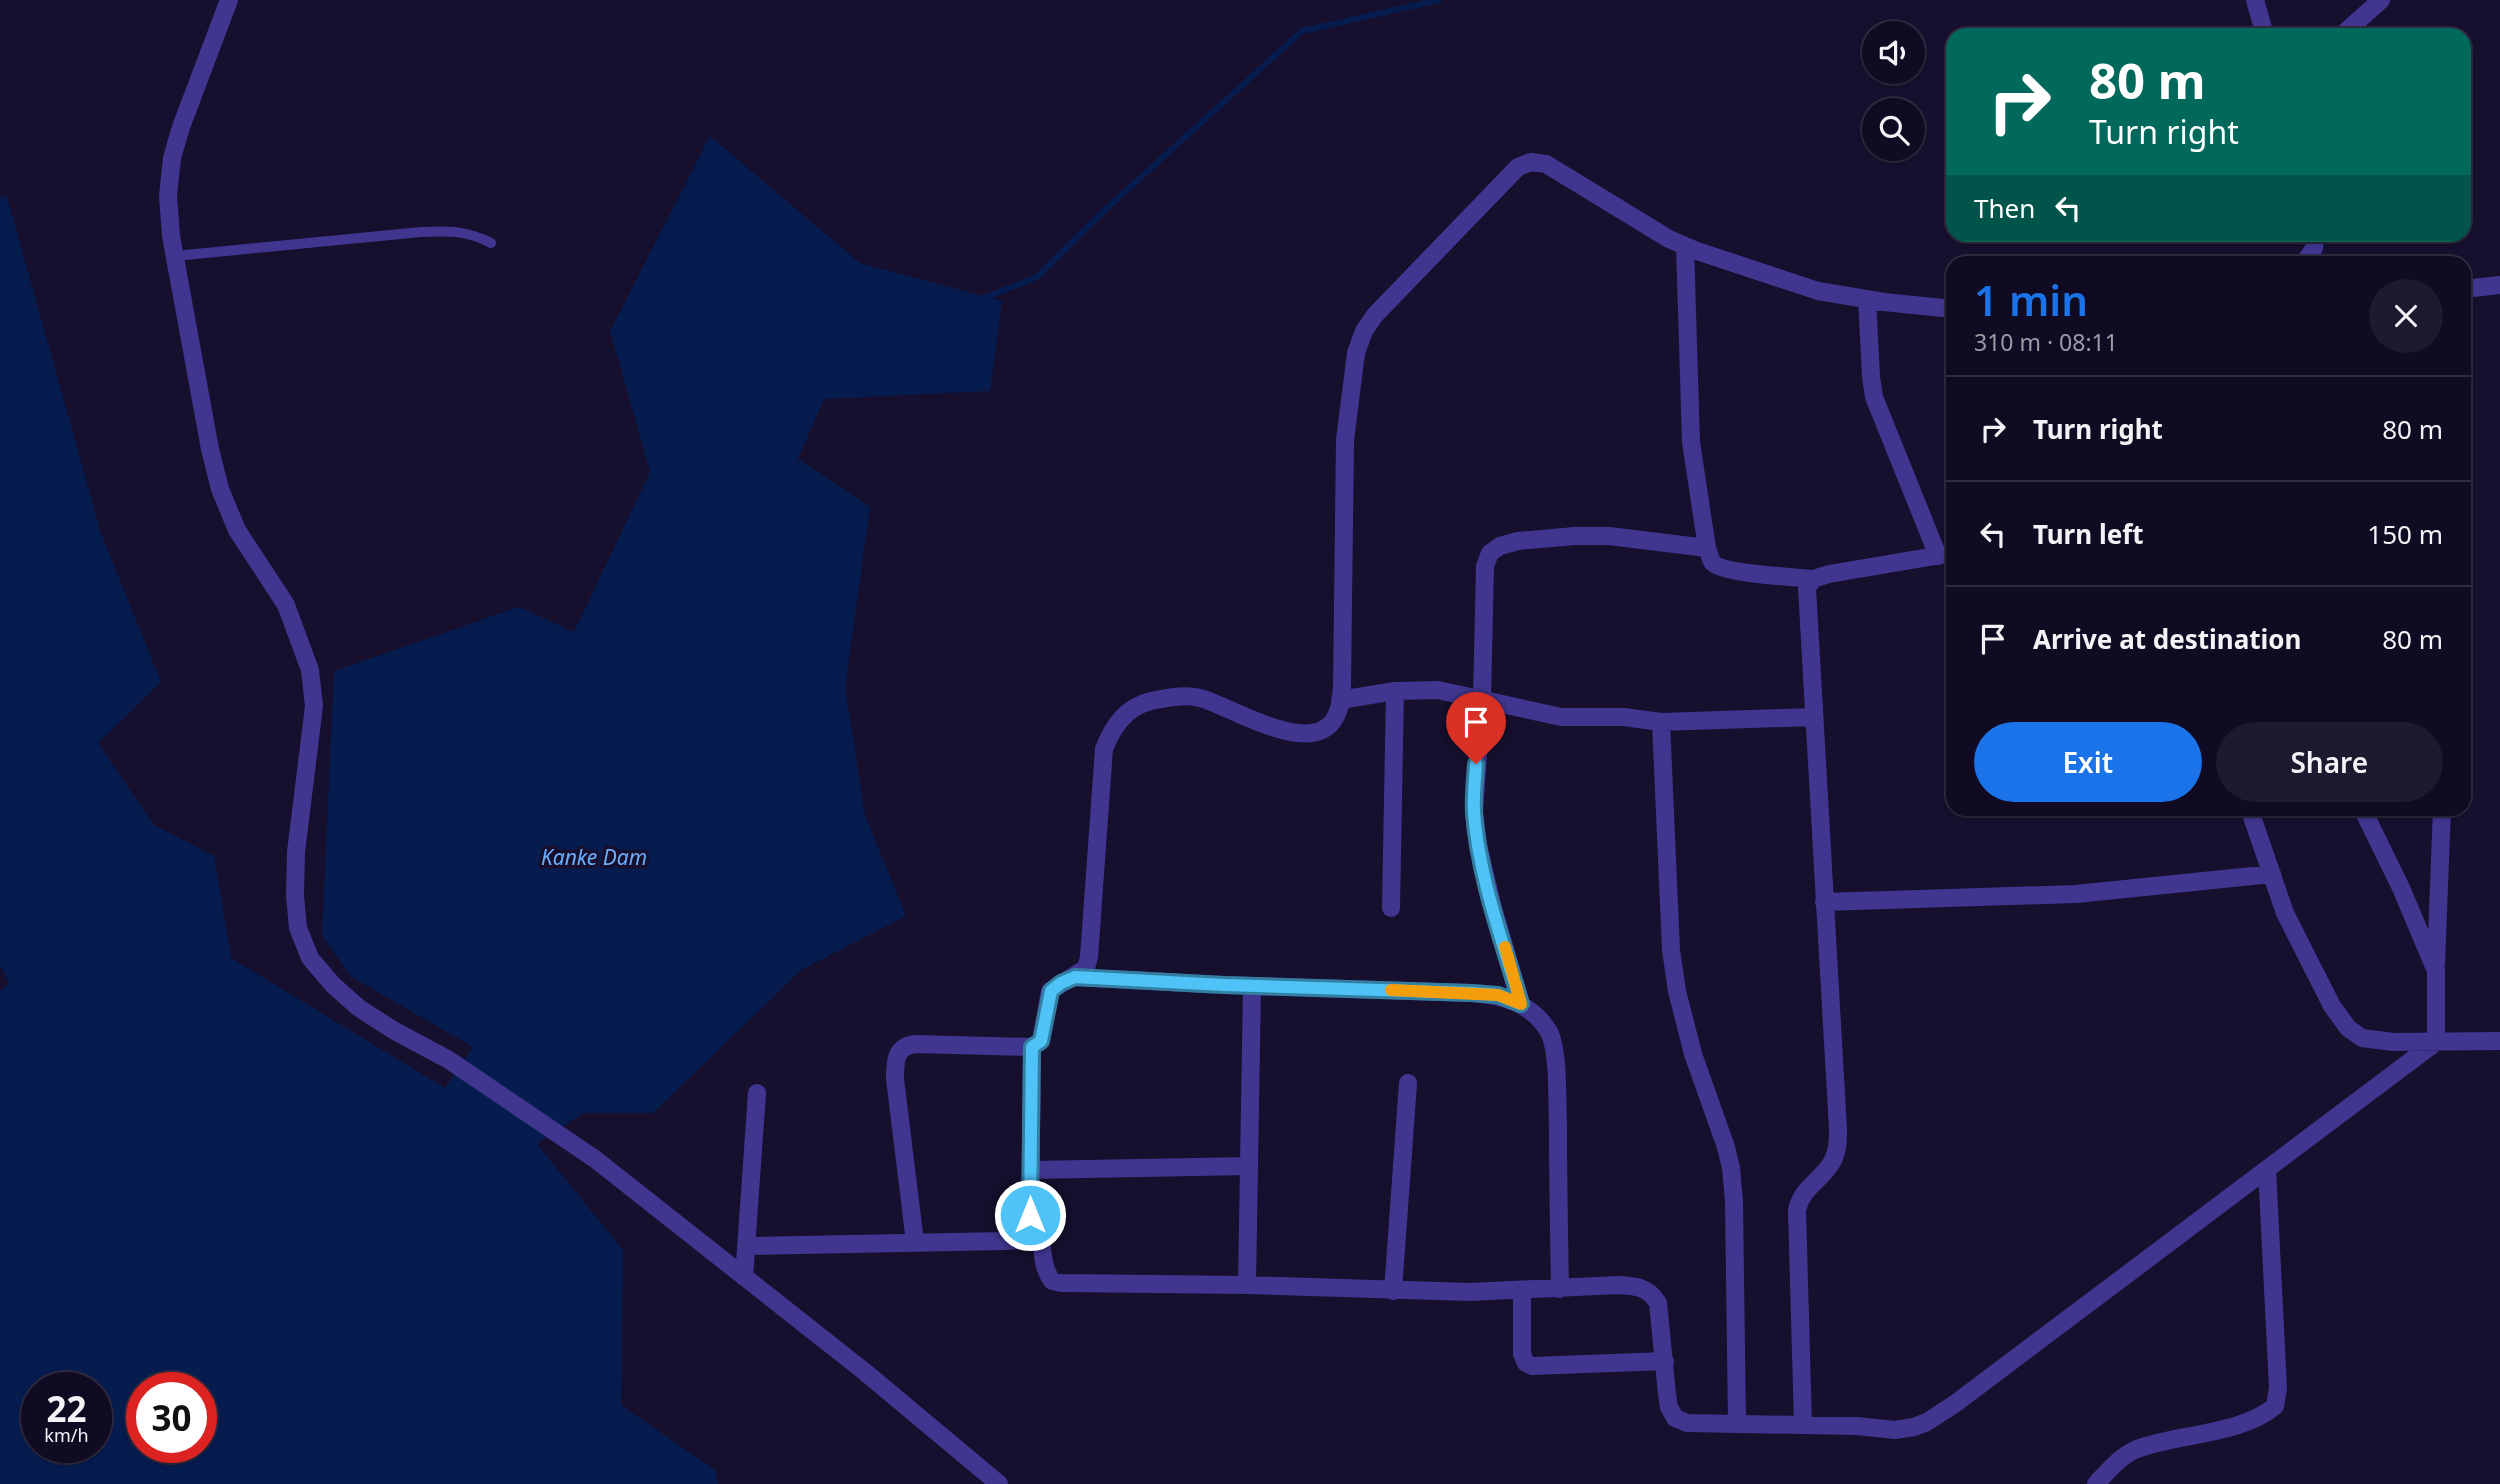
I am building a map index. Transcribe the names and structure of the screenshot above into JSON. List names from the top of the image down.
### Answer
{
  "water": ["Kanke Dam"],
  "page": {
    "turn": ["80 m", "Turn right"],
    "then": "Then",
    "heading": ["1 min", "310 m · 08:11"],
    "list": [
      {
        "name": "Turn right",
        "value": "80 m"
      },
      {
        "name": "Turn left",
        "value": "150 m"
      },
      {
        "name": "Arrive at destination",
        "value": "80 m"
      }
    ],
    "buttons": ["Exit", "Share"],
    "speed": "22 km/h",
    "limit": "30"
  }
}
